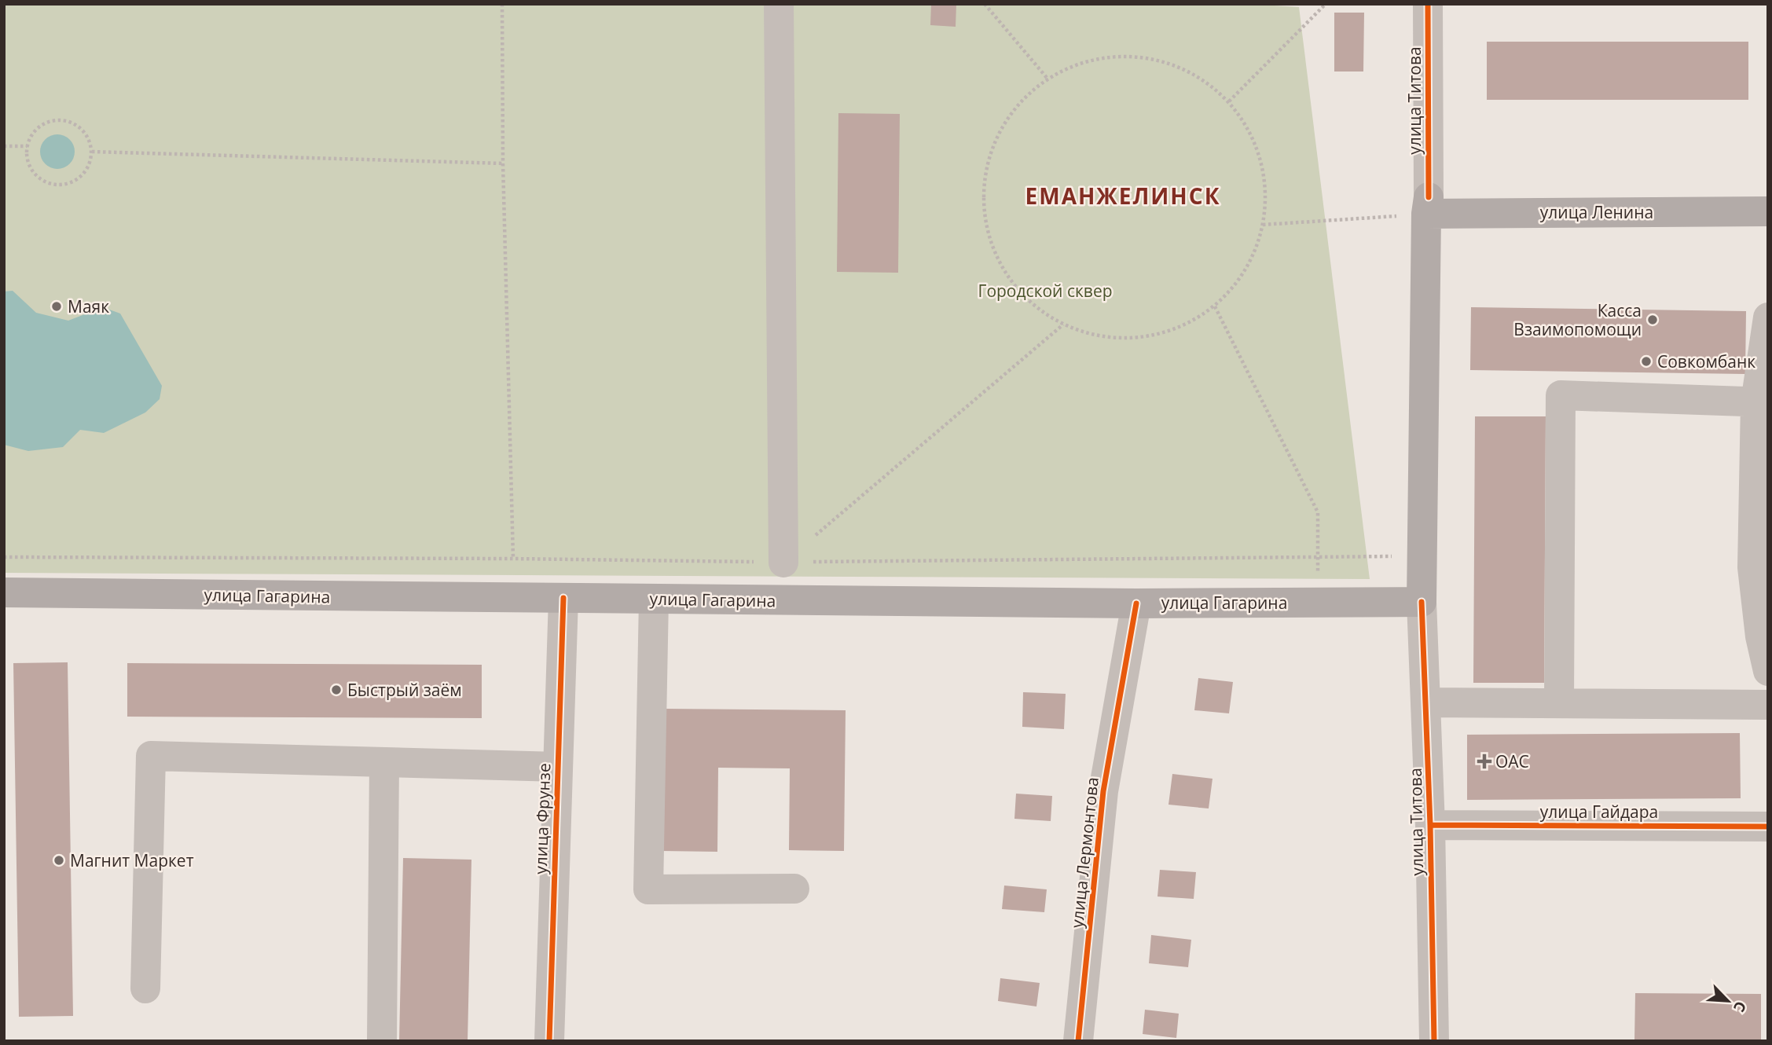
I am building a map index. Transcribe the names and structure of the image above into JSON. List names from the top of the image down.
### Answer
{
  "streets": {
    "main road": ["улица Титова", "улица Ленина", "улица Гагарина"],
    "street": ["улица Гайдара", "улица Фрунзе", "улица Лермонтова"]
  },
  "crossings": [
    ["улица Титова", "улица Ленина"],
    ["улица Титова", "улица Гагарина"],
    ["улица Титова", "улица Гайдара"],
    ["улица Гагарина", "улица Фрунзе"],
    ["улица Гагарина", "улица Лермонтова"]
  ],
  "districts": ["ЕМАНЖЕЛИНСК"],
  "parks": ["Городской сквер"],
  "places": {
    "other": [
      "Маяк",
      "Касса Взаимопомощи",
      "Совкомбанк",
      "Быстрый заём",
      "Магнит Маркет"
    ],
    "health": ["ОАС"]
  },
  "north": "bottom right"
}
